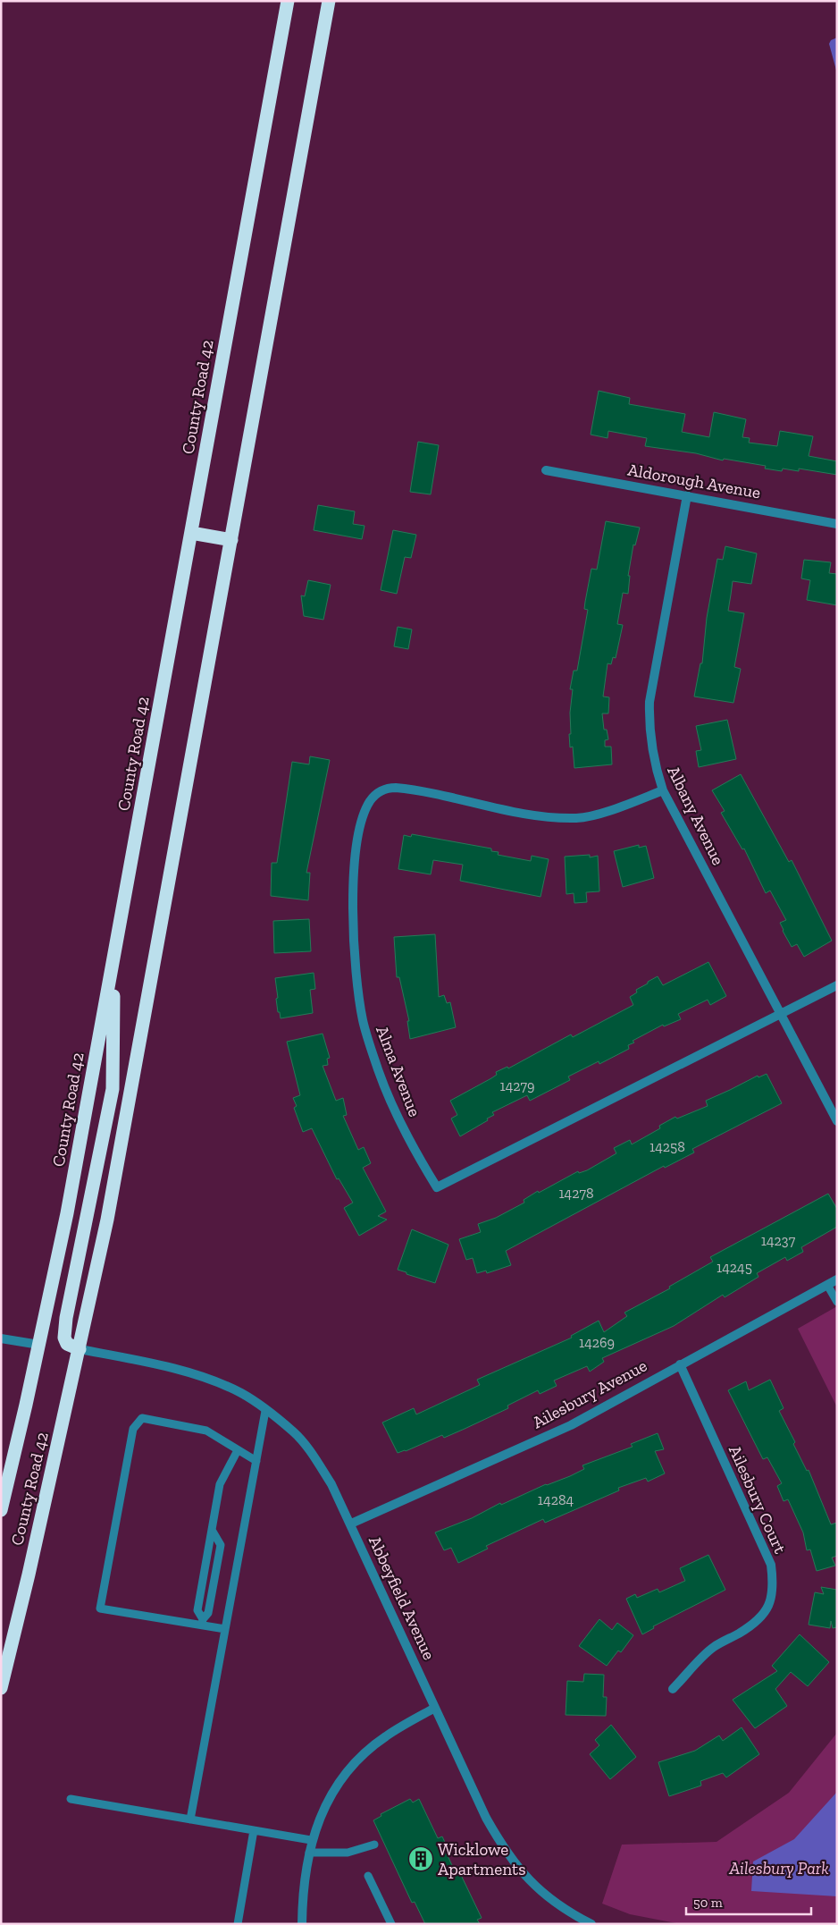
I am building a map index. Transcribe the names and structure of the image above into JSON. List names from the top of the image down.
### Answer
{
  "streets": {
    "highway": ["County Road 42"],
    "street": [
      "Aldorough Avenue",
      "Albany Avenue",
      "Alma Avenue",
      "Ailesbury Avenue",
      "Ailesbury Court",
      "Abbeyfield Avenue"
    ]
  },
  "crossings": [
    ["County Road 42", "Abbeyfield Avenue"],
    ["Aldorough Avenue", "Albany Avenue"],
    ["Albany Avenue", "Alma Avenue"],
    ["Ailesbury Avenue", "Ailesbury Court"],
    ["Ailesbury Avenue", "Abbeyfield Avenue"]
  ],
  "parks": ["Ailesbury Park"],
  "places": {
    "building": ["Wicklowe Apartments"]
  },
  "house_numbers": [
    "14279",
    "14258",
    "14278",
    "14237",
    "14245",
    "14269",
    "14284"
  ],
  "scale_bar": "50 m"
}
